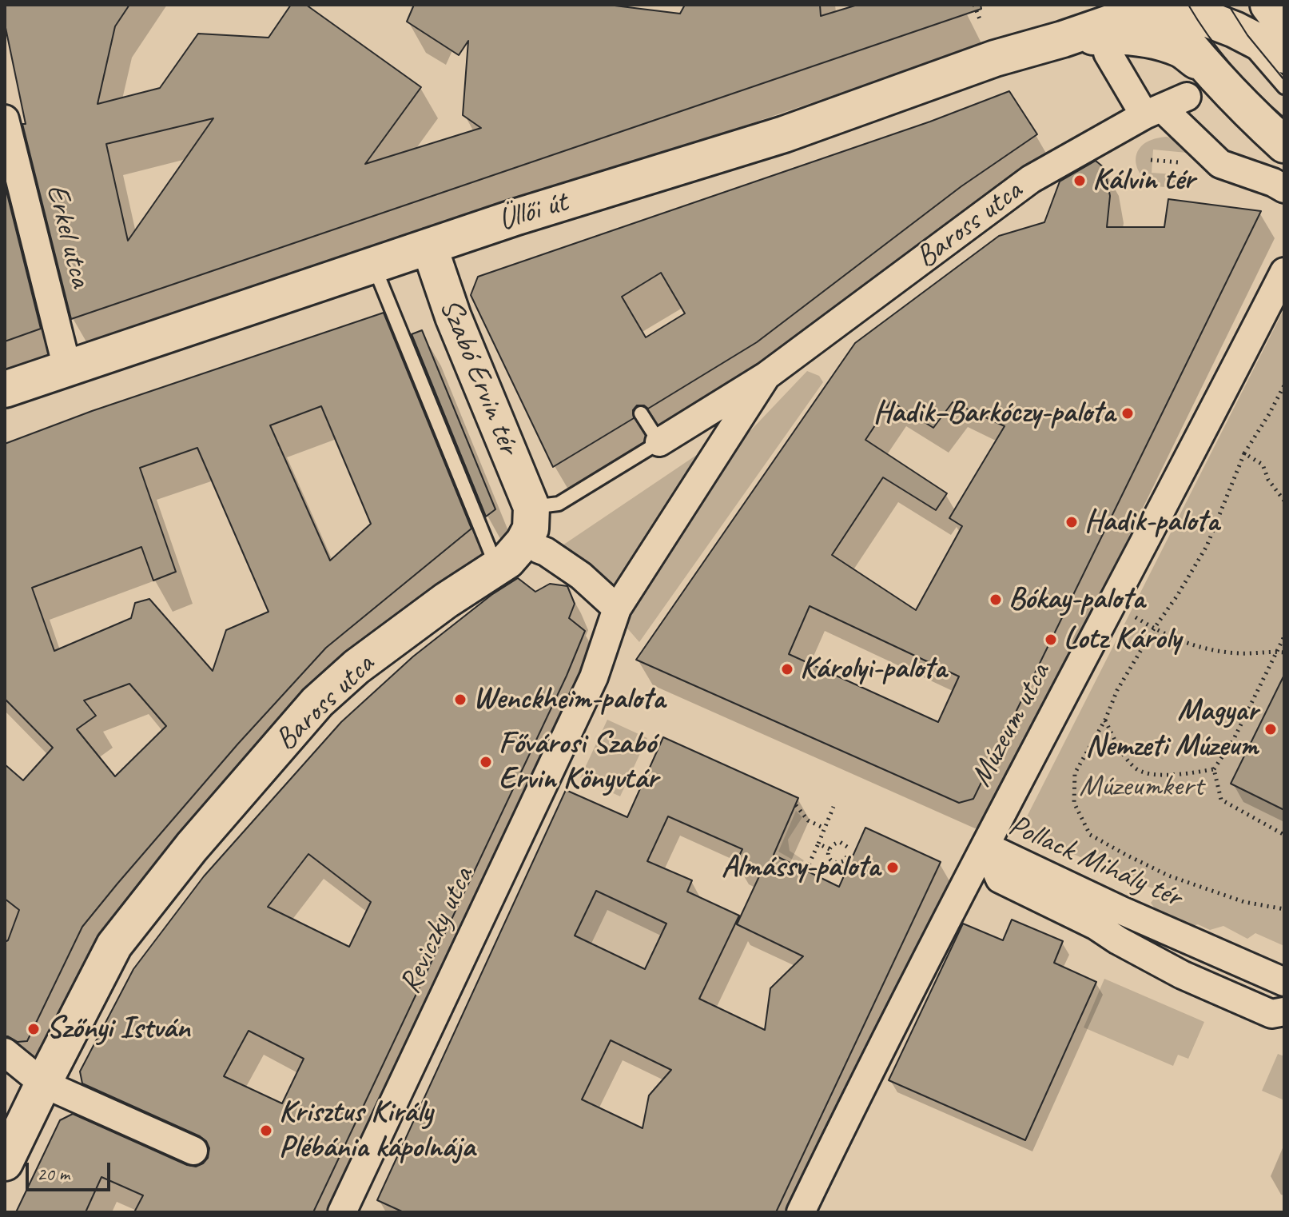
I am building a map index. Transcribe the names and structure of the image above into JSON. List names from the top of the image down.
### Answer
{
  "streets": {
    "main road": ["Üllői út", "Baross utca", "Szabó Ervin tér"],
    "street": [
      "Erkel utca",
      "Múzeum utca",
      "Pollack Mihály tér",
      "Reviczky utca"
    ]
  },
  "crossings": [
    ["Üllői út", "Erkel utca"],
    ["Üllői út", "Szabó Ervin tér"],
    ["Baross utca", "Szabó Ervin tér"],
    ["Baross utca", "Reviczky utca"],
    ["Múzeum utca", "Pollack Mihály tér"]
  ],
  "parks": ["Múzeumkert"],
  "places": [
    "Kálvin tér",
    "Hadik–Barkóczy-palota",
    "Hadik-palota",
    "Bókay-palota",
    "Lotz Károly",
    "Károlyi-palota",
    "Wenckheim-palota",
    "Magyar Nemzeti Múzeum",
    "Fővárosi Szabó Ervin Könyvtár",
    "Almássy-palota",
    "Szőnyi István",
    "Krisztus Király Plébánia kápolnája"
  ],
  "scale_bar": "20 m"
}
